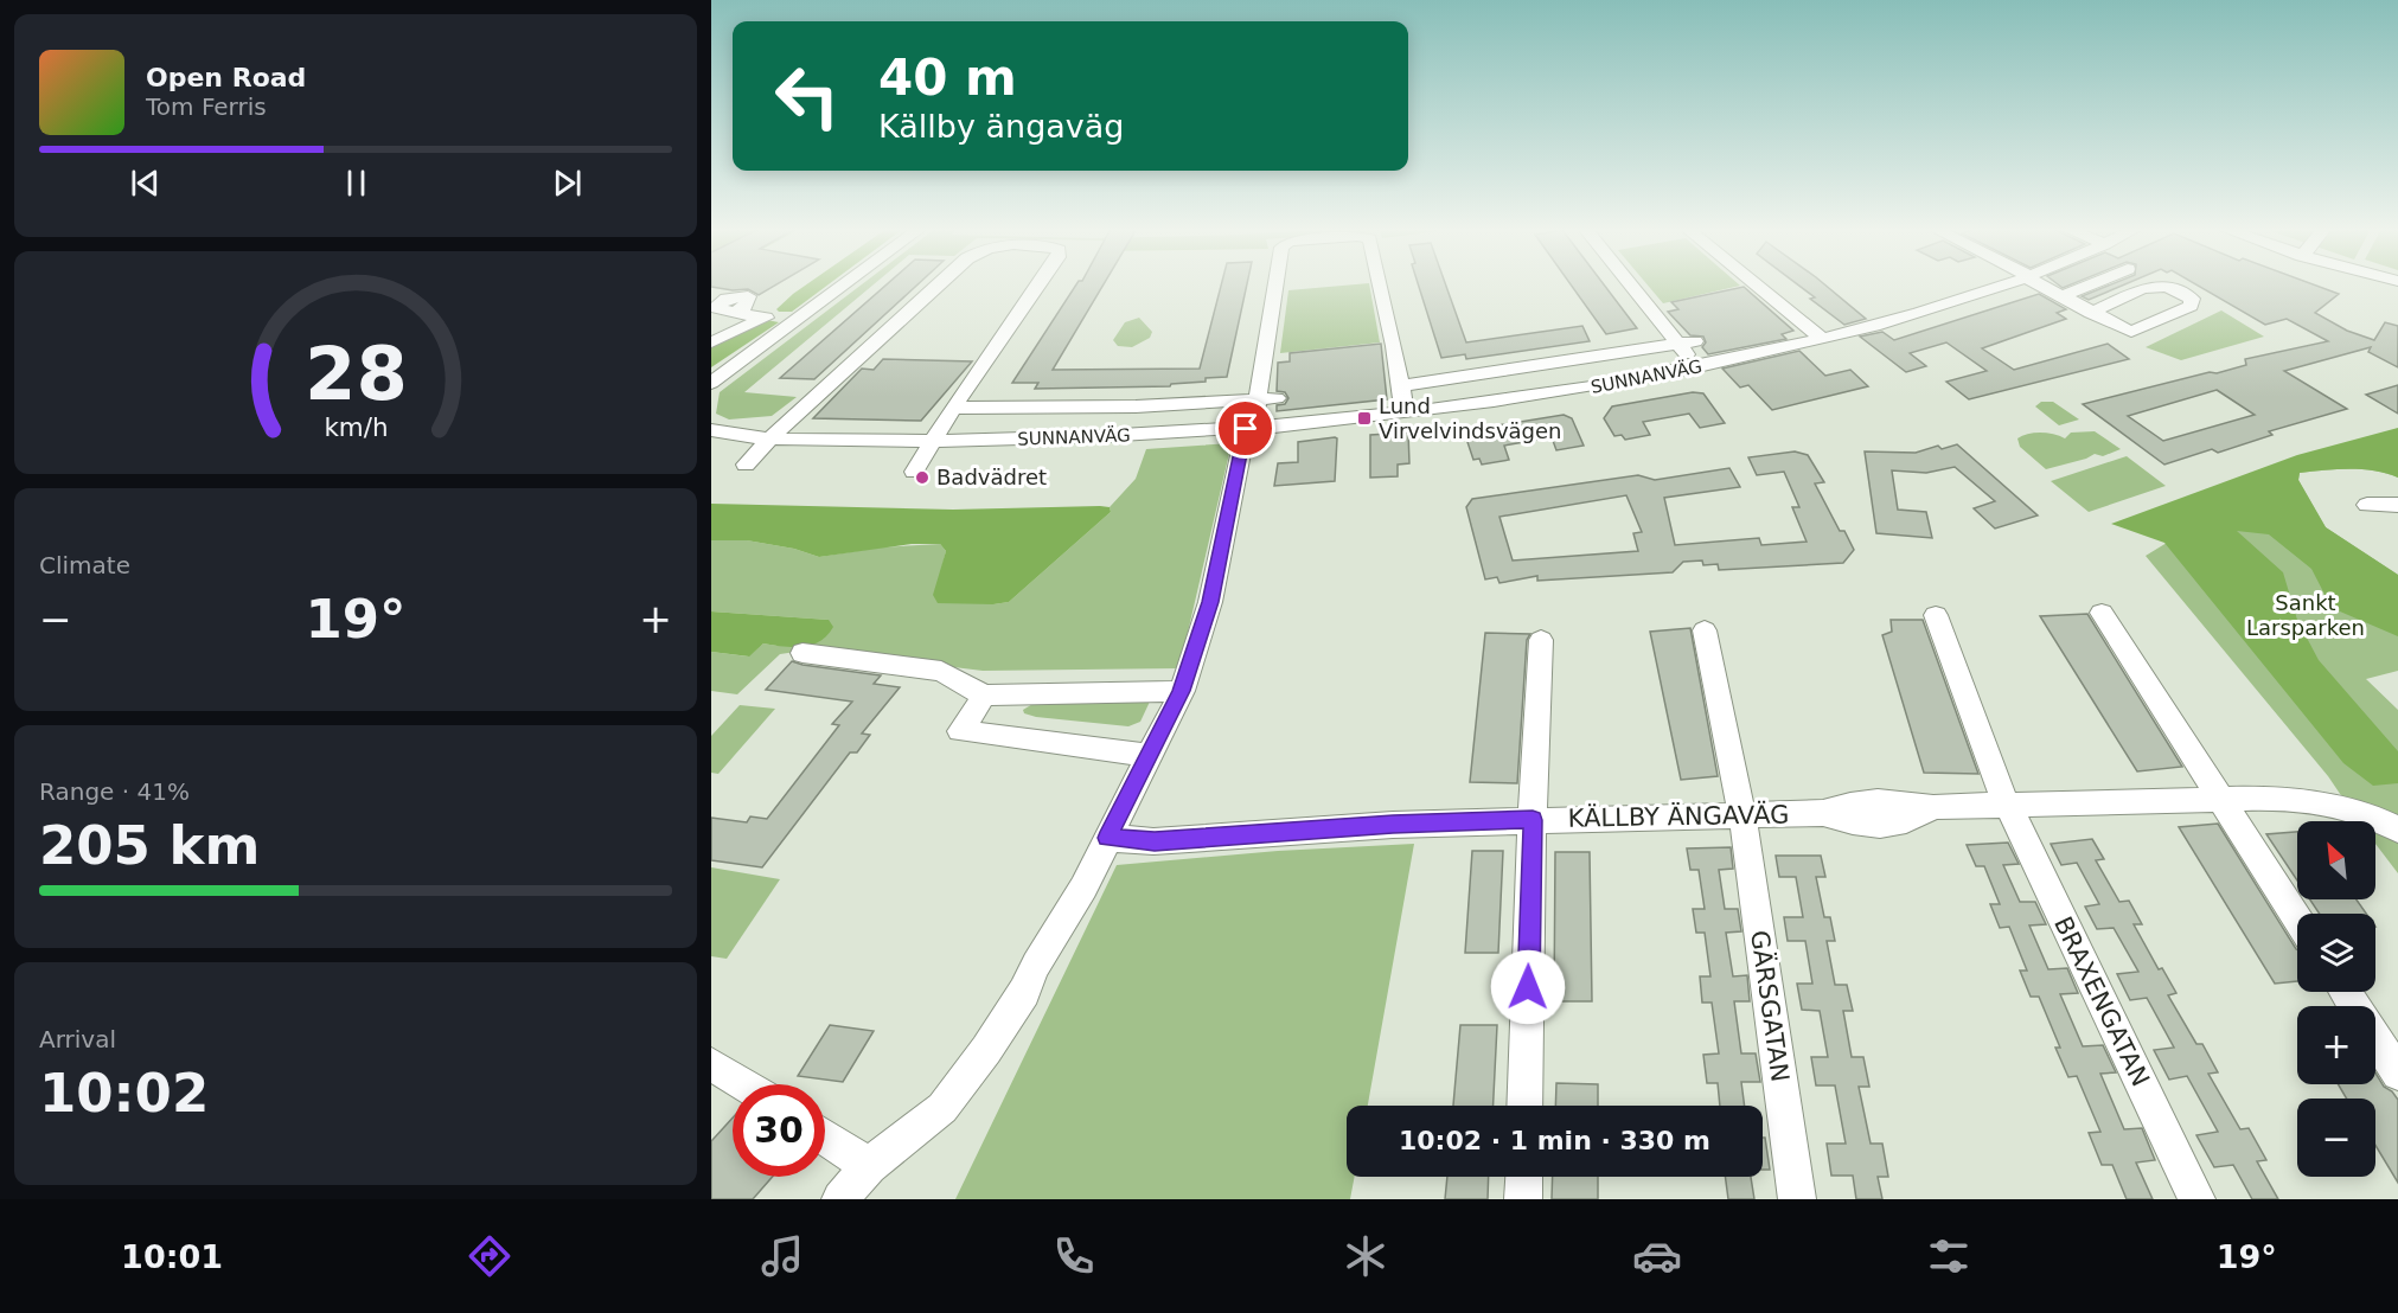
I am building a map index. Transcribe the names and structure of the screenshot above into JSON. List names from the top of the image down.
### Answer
{
  "streets": {
    "street": [
      "SUNNANVÄG",
      "KÄLLBY ÄNGAVÄG",
      "BRAXENGATAN",
      "GÄRSGATAN"
    ]
  },
  "crossings": [
    ["KÄLLBY ÄNGAVÄG", "BRAXENGATAN"],
    ["KÄLLBY ÄNGAVÄG", "GÄRSGATAN"]
  ],
  "parks": ["Sankt Larsparken"],
  "places": {
    "transit": ["Lund Virvelvindsvägen"],
    "other": ["Badvädret"]
  },
  "north": "top left",
  "page": {
    "turn": ["40 m", "Källby ängaväg"],
    "song": ["Open Road", "Tom Ferris"],
    "tile": [
      "Climate",
      ["Range · 41%", "205 km"],
      ["Arrival", "10:02"]
    ],
    "heat": ["−", "19°", "+"],
    "map_buttons": ["+", "−"],
    "limit": "30",
    "trip": "10:02 · 1 min · 330 m",
    "tabs": ["10:01", "19°"],
    "gauge": ["28", "km/h"]
  }
}
